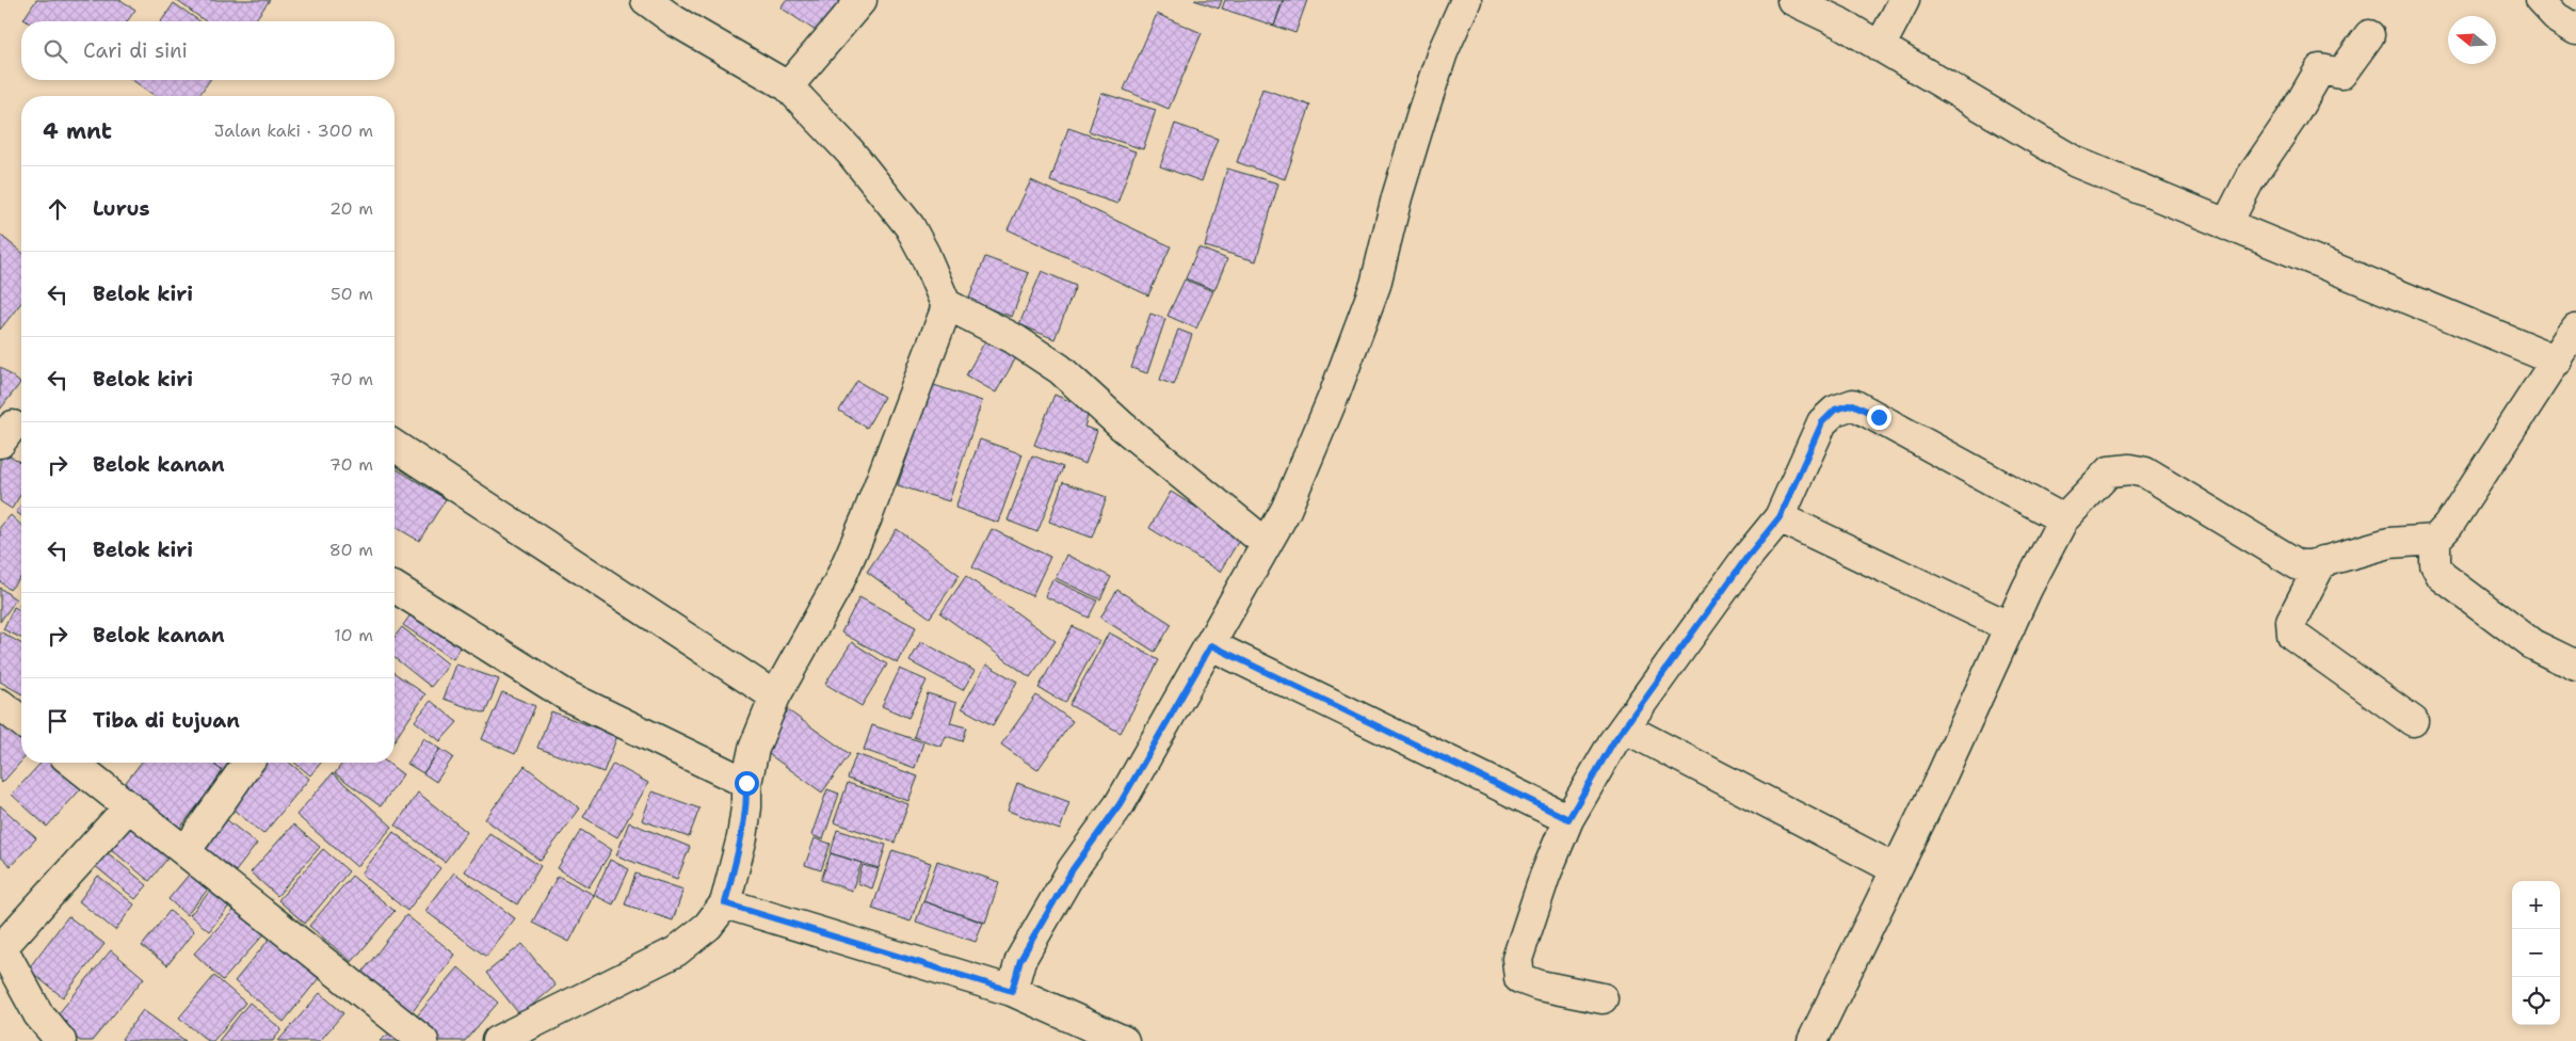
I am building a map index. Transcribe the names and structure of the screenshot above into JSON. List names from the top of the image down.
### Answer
{
  "north": "left",
  "page": {
    "search": "Cari di sini",
    "heading": ["4 mnt", "Jalan kaki · 300 m"],
    "list": [
      ["Lurus", "20 m"],
      ["Belok kiri", "50 m"],
      ["Belok kiri", "70 m"],
      ["Belok kanan", "70 m"],
      ["Belok kiri", "80 m"],
      ["Belok kanan", "10 m"],
      "Tiba di tujuan"
    ],
    "map_buttons": ["+", "−"]
  }
}
